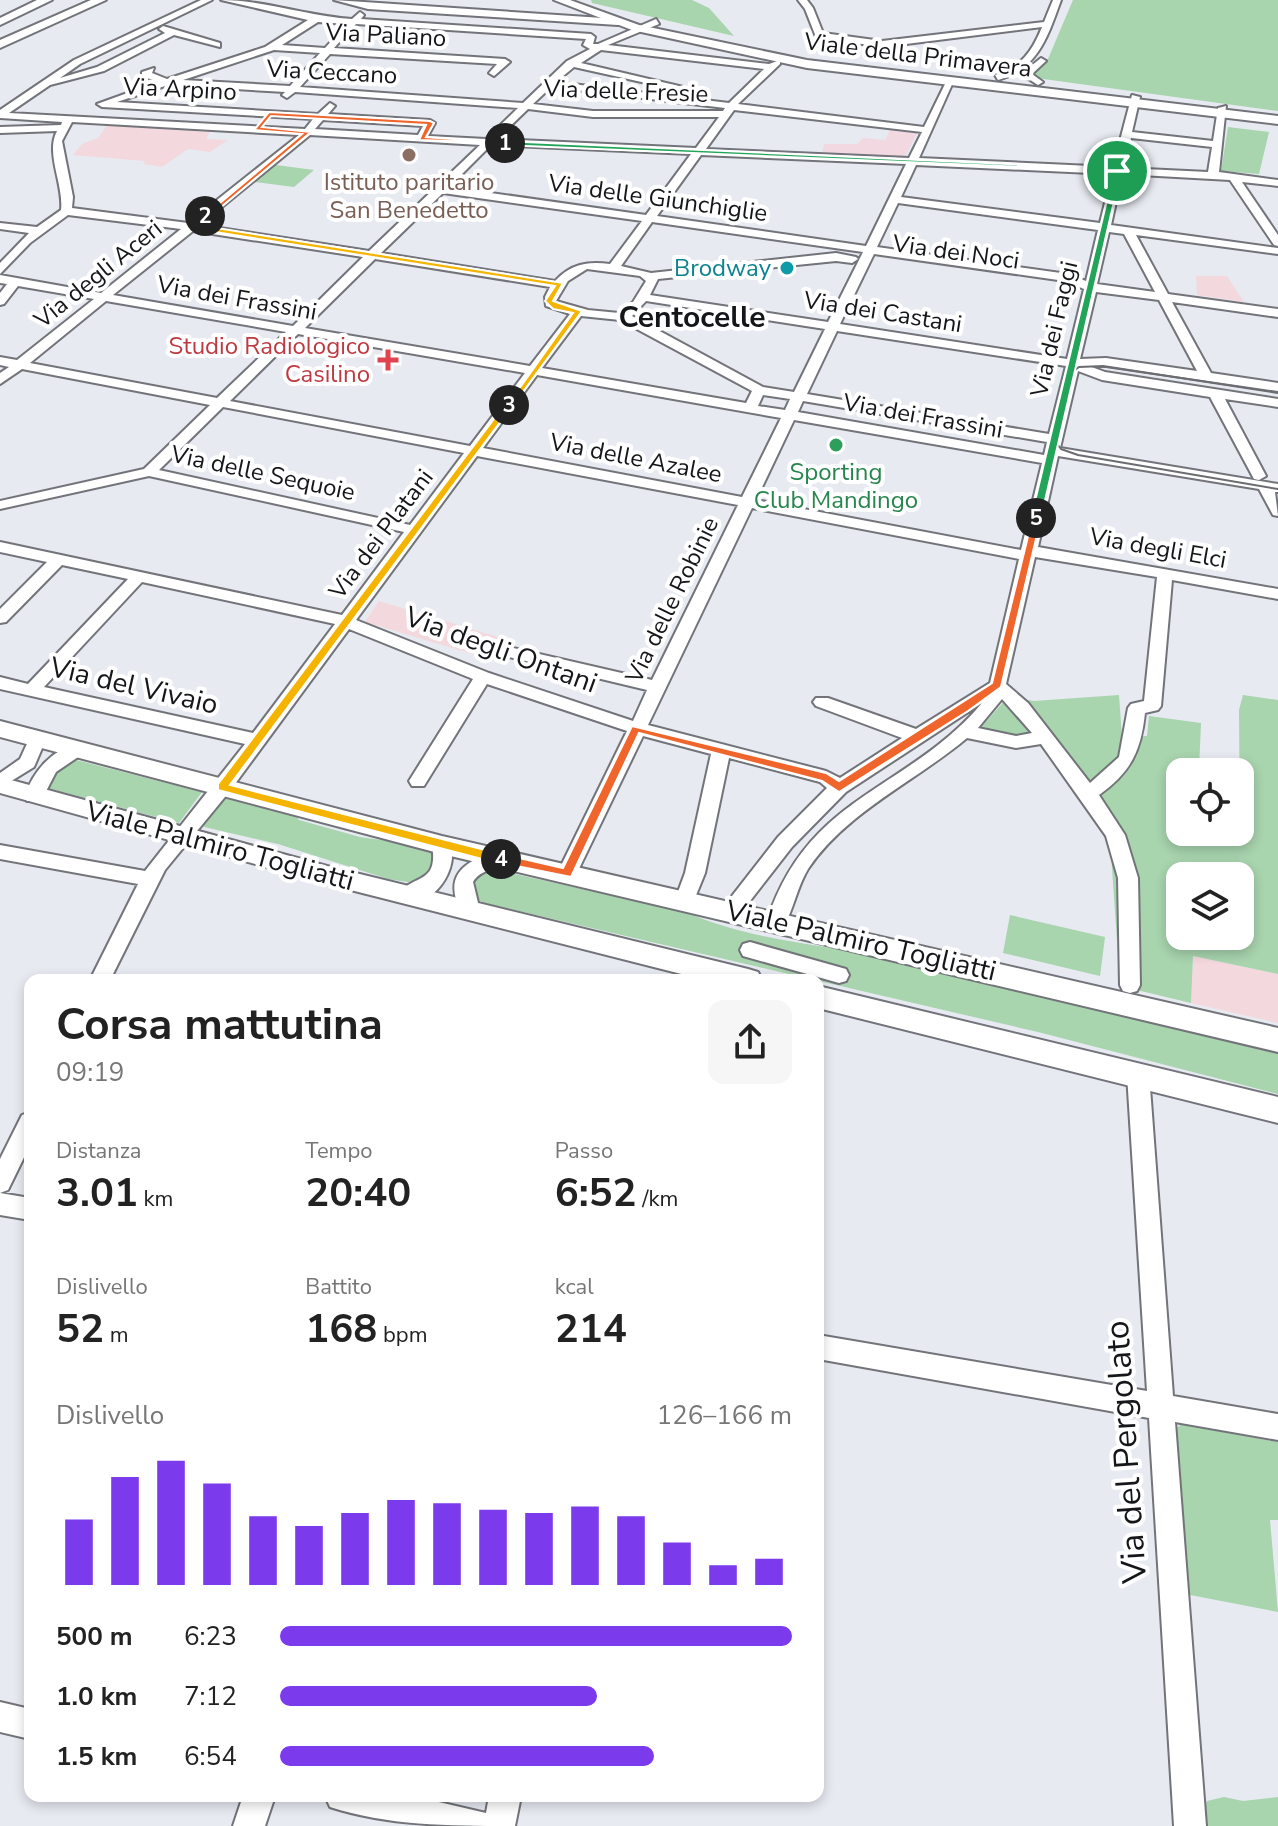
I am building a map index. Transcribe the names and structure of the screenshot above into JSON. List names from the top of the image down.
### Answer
{
  "streets": {
    "main road": ["Viale della Primavera", "Viale Palmiro Togliatti"],
    "street": [
      "Via Paliano",
      "Via Ceccano",
      "Via Arpino",
      "Via delle Fresie",
      "Via delle Giunchiglie",
      "Via dei Noci",
      "Via degli Aceri",
      "Via dei Frassini",
      "Via dei Castani",
      "Via dei Faggi",
      "Via delle Azalee",
      "Via delle Sequoie",
      "Via dei Platani",
      "Via degli Elci",
      "Via delle Robinie",
      "Via degli Ontani",
      "Via del Vivaio",
      "Via del Pergolato"
    ]
  },
  "crossings": [
    ["Viale della Primavera", "Via dei Faggi"],
    ["Viale della Primavera", "Via delle Robinie"],
    ["Via Ceccano", "Via delle Fresie"],
    ["Via Arpino", "Via degli Aceri"],
    ["Via delle Giunchiglie", "Via dei Noci"],
    ["Via delle Giunchiglie", "Via delle Robinie"],
    ["Via dei Noci", "Via dei Faggi"],
    ["Via dei Noci", "Via delle Robinie"],
    ["Via degli Aceri", "Via dei Frassini"],
    ["Via degli Aceri", "Via delle Azalee"],
    ["Via dei Frassini", "Via dei Faggi"],
    ["Via dei Frassini", "Via dei Platani"],
    ["Via dei Frassini", "Via delle Robinie"],
    ["Via dei Castani", "Via dei Faggi"],
    ["Via dei Castani", "Via delle Robinie"],
    ["Via dei Faggi", "Via delle Azalee"],
    ["Via dei Faggi", "Via degli Elci"],
    ["Via dei Faggi", "Viale Palmiro Togliatti"],
    ["Via delle Azalee", "Via dei Platani"],
    ["Via delle Azalee", "Via degli Elci"],
    ["Via delle Azalee", "Via delle Robinie"],
    ["Via delle Sequoie", "Via dei Platani"],
    ["Via dei Platani", "Via degli Ontani"],
    ["Via dei Platani", "Via del Vivaio"],
    ["Via dei Platani", "Viale Palmiro Togliatti"],
    ["Via delle Robinie", "Via degli Ontani"],
    ["Via delle Robinie", "Viale Palmiro Togliatti"]
  ],
  "districts": ["Centocelle"],
  "places": {
    "other": ["Istituto paritario San Benedetto", "Brodway", "Sporting Club Mandingo"],
    "health": ["Studio Radiologico Casilino"]
  },
  "page": {
    "pins": [
      "1",
      "2",
      "3",
      "5",
      "4"
    ],
    "heading": ["Corsa mattutina", "09:19"],
    "stats": [
      ["Distanza", "3.01 km"],
      ["Tempo", "20:40"],
      ["Passo", "6:52 /km"],
      ["Dislivello", "52 m"],
      ["Battito", "168 bpm"],
      ["kcal", "214"]
    ],
    "chart": ["Dislivello", "126–166 m"],
    "list": [
      {
        "name": "500 m",
        "note": "6:23"
      },
      {
        "name": "1.0 km",
        "note": "7:12"
      },
      {
        "name": "1.5 km",
        "note": "6:54"
      }
    ]
  }
}
